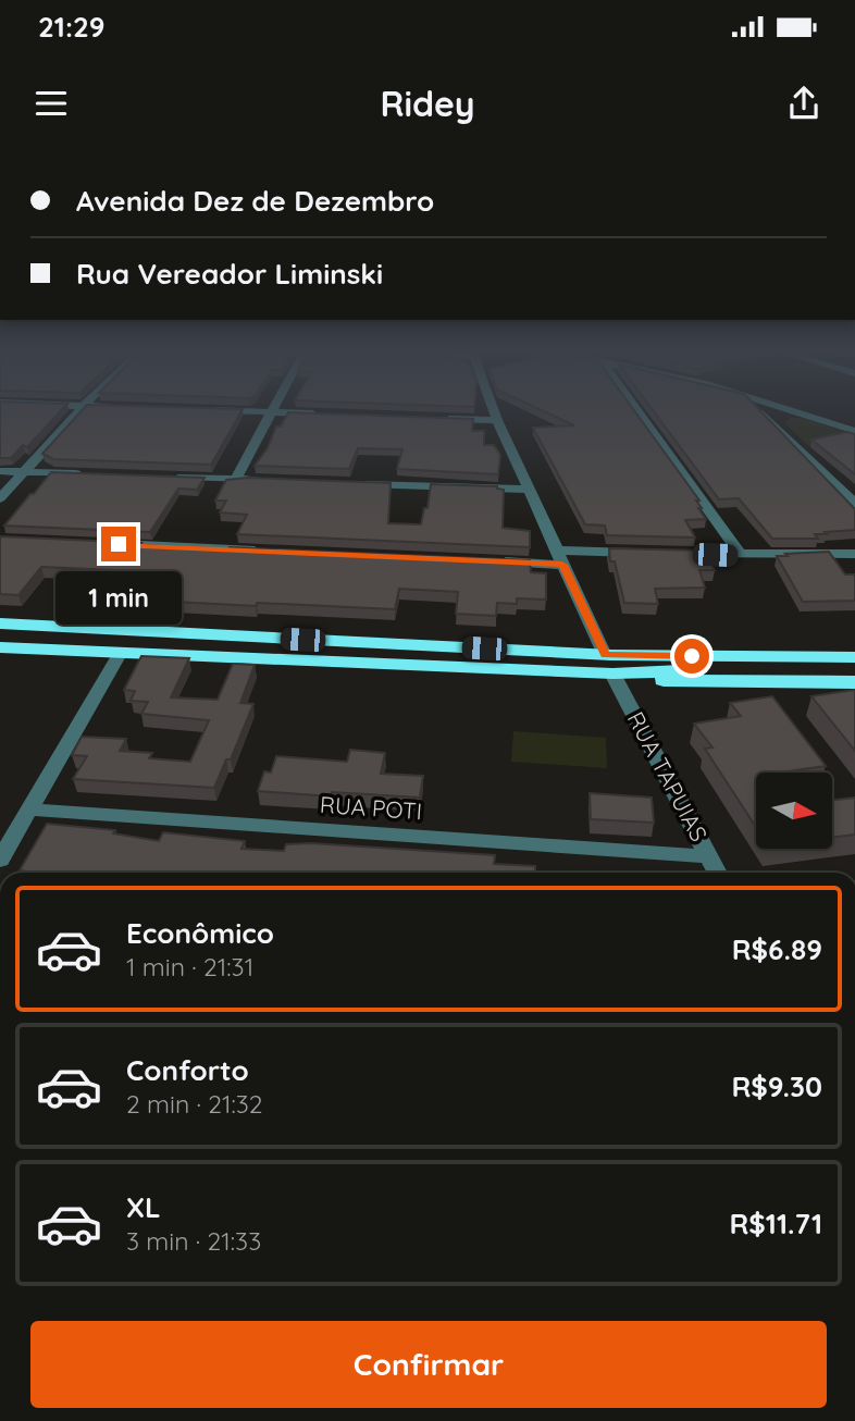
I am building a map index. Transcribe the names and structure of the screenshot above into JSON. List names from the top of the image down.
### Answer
{
  "streets": {
    "street": ["RUA TAPUIAS", "RUA POTI"]
  },
  "crossings": [
    ["RUA TAPUIAS", "RUA POTI"]
  ],
  "north": "right",
  "page": {
    "status": "21:29",
    "header": "Ridey",
    "banner": ["Avenida Dez de Dezembro", "Rua Vereador Liminski"],
    "bubble": "1 min",
    "list": [
      {
        "name": "Econômico",
        "note": "1 min · 21:31",
        "value": "R$6.89"
      },
      {
        "name": "Conforto",
        "note": "2 min · 21:32",
        "value": "R$9.30"
      },
      {
        "name": "XL",
        "note": "3 min · 21:33",
        "value": "R$11.71"
      }
    ],
    "buttons": "Confirmar"
  }
}
